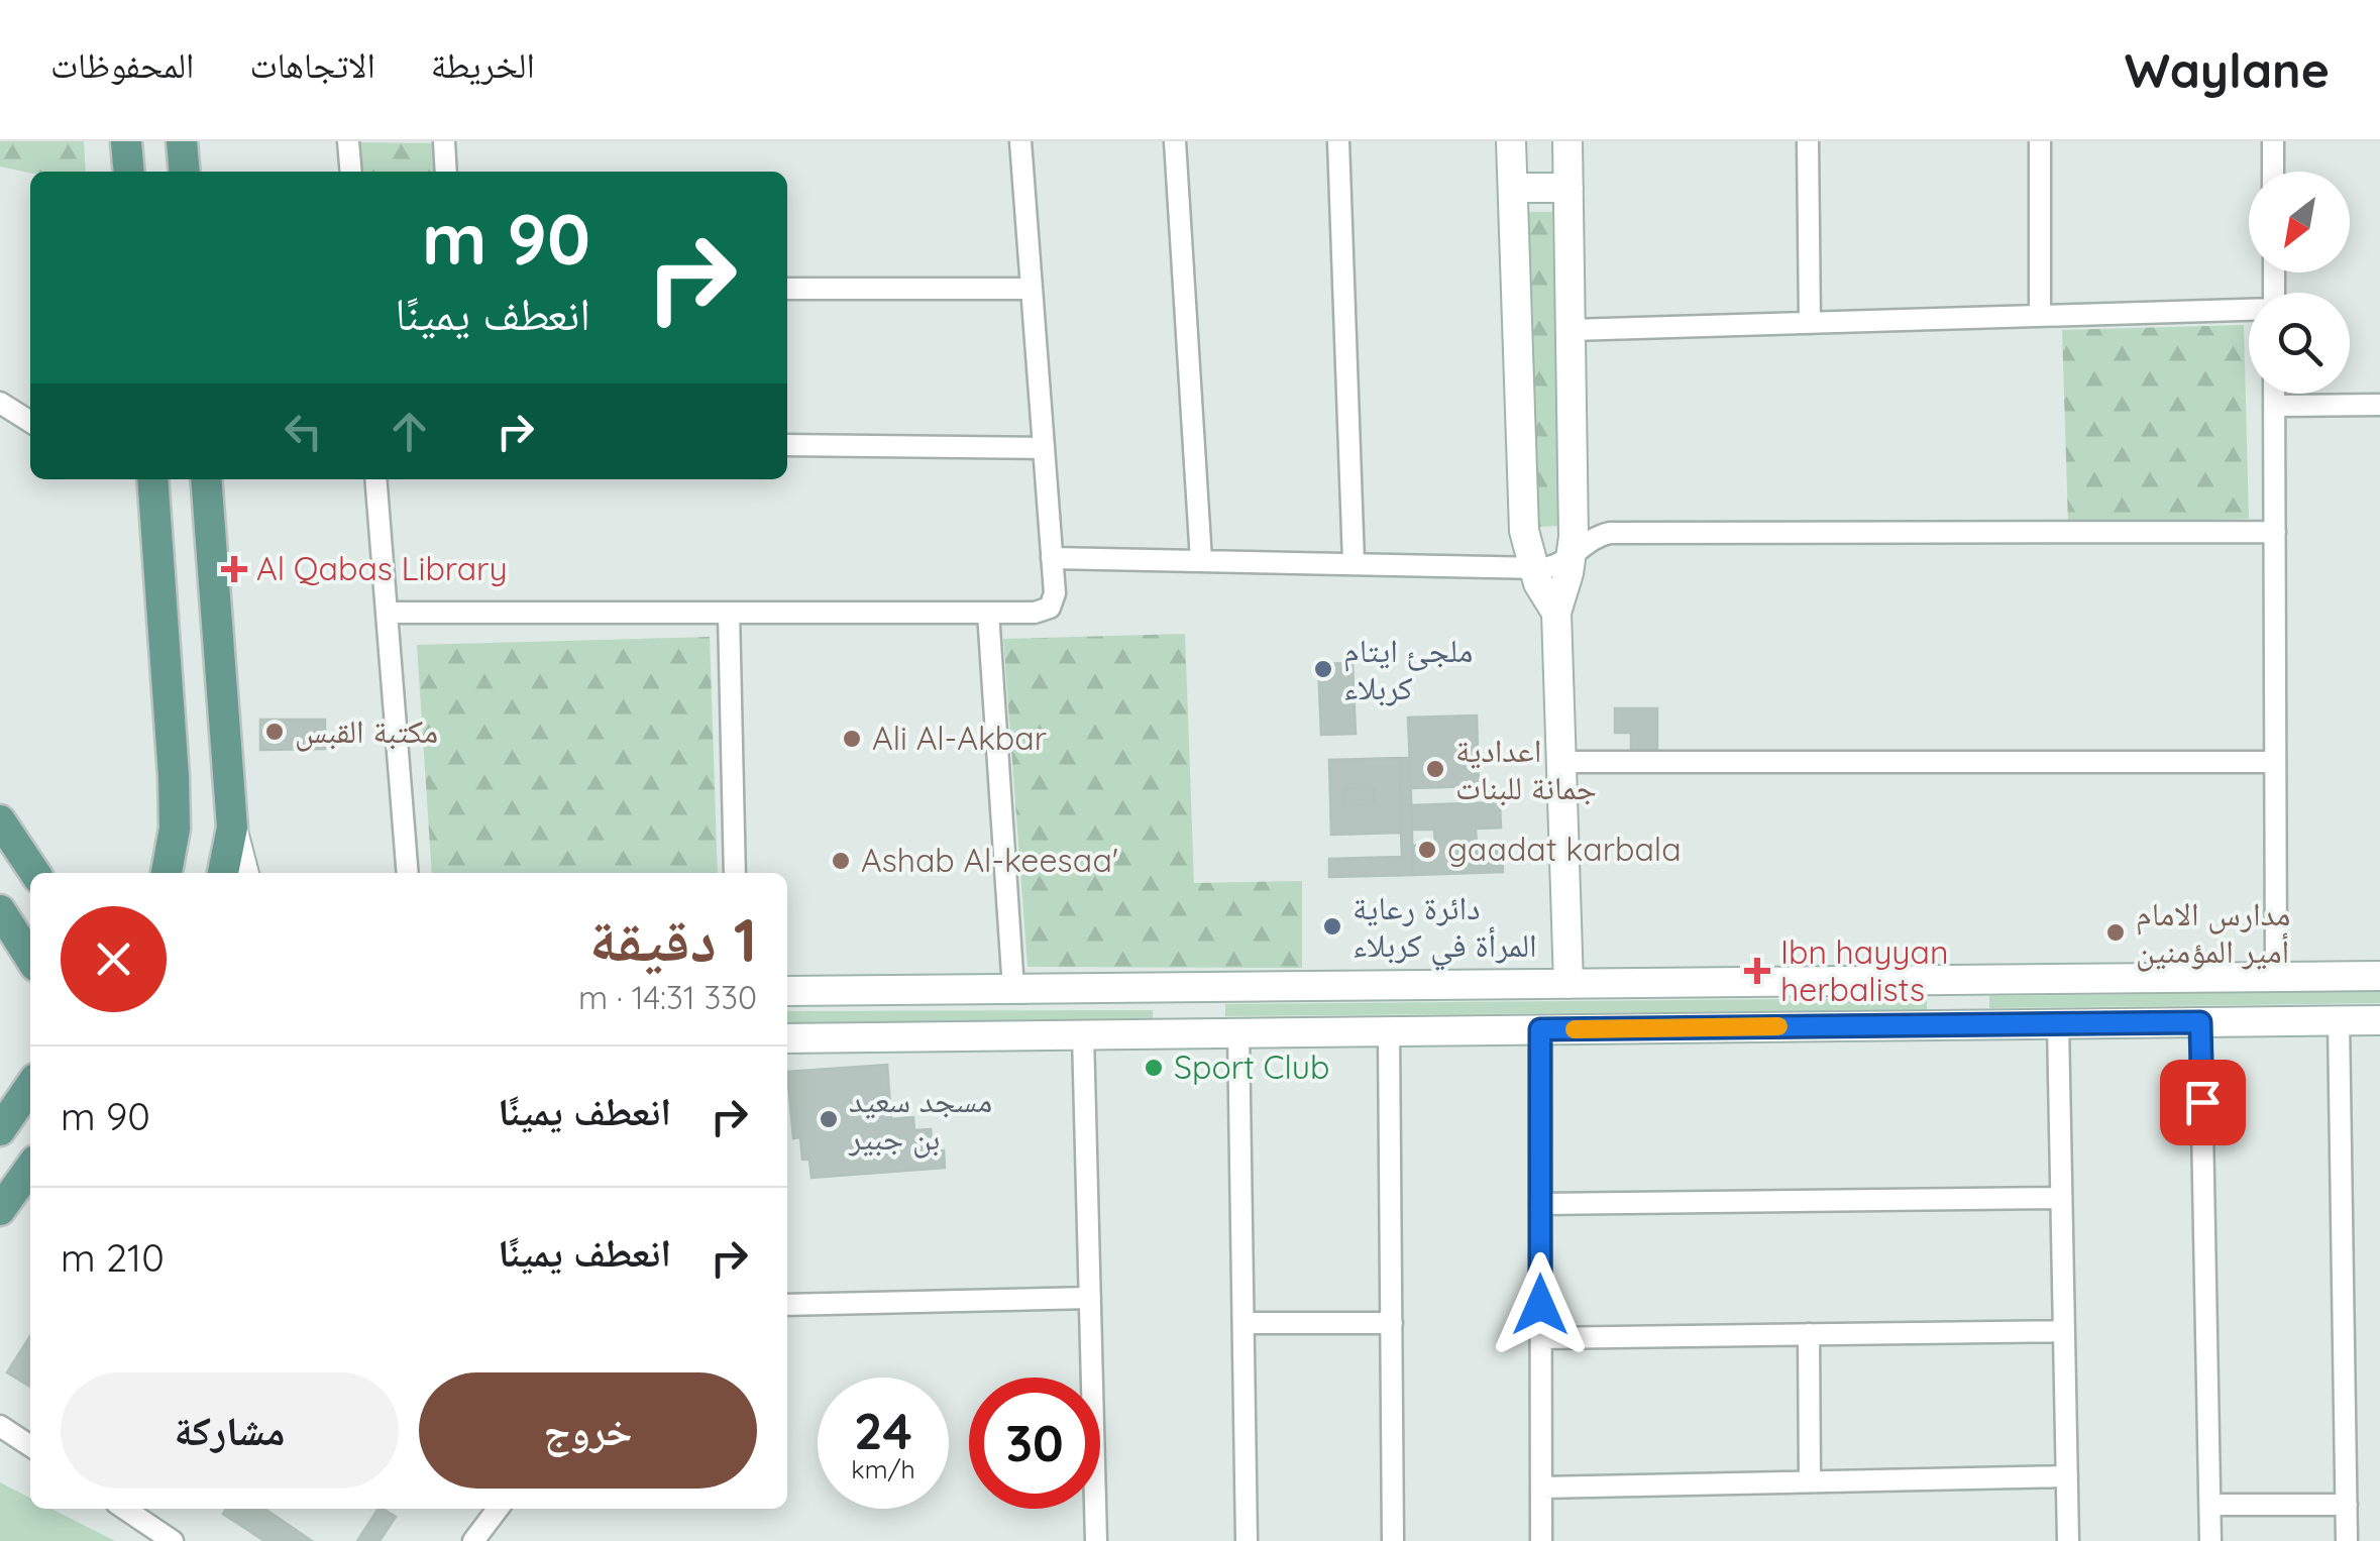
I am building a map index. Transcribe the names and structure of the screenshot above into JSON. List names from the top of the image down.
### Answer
{
  "places": {
    "health": ["Al Qabas Library", "Ibn hayyan herbalists"],
    "other": [
      "ملجئ ايتام كربلاء",
      "مكتبة القبس",
      "Ali Al-Akbar",
      "اعدادية جمانة للبنات",
      "gaadat karbala",
      "Ashab Al-keesaa'",
      "دائرة رعاية المرأة في كربلاء",
      "مدارس الامام أمير المؤمنين",
      "Sport Club",
      "مسجد سعيد بن جبير"
    ]
  },
  "north": "bottom left",
  "page": {
    "header": "Waylane",
    "nav": ["الخريطة", "الاتجاهات", "المحفوظات"],
    "turn": ["90 m", "انعطف يمينًا"],
    "heading": ["1 دقيقة", "330 m · 14:31"],
    "list": [
      {
        "name": "انعطف يمينًا",
        "value": "90 m"
      },
      {
        "name": "انعطف يمينًا",
        "value": "210 m"
      }
    ],
    "buttons": ["خروج", "مشاركة"],
    "speed": "24 km/h",
    "limit": "30"
  }
}
